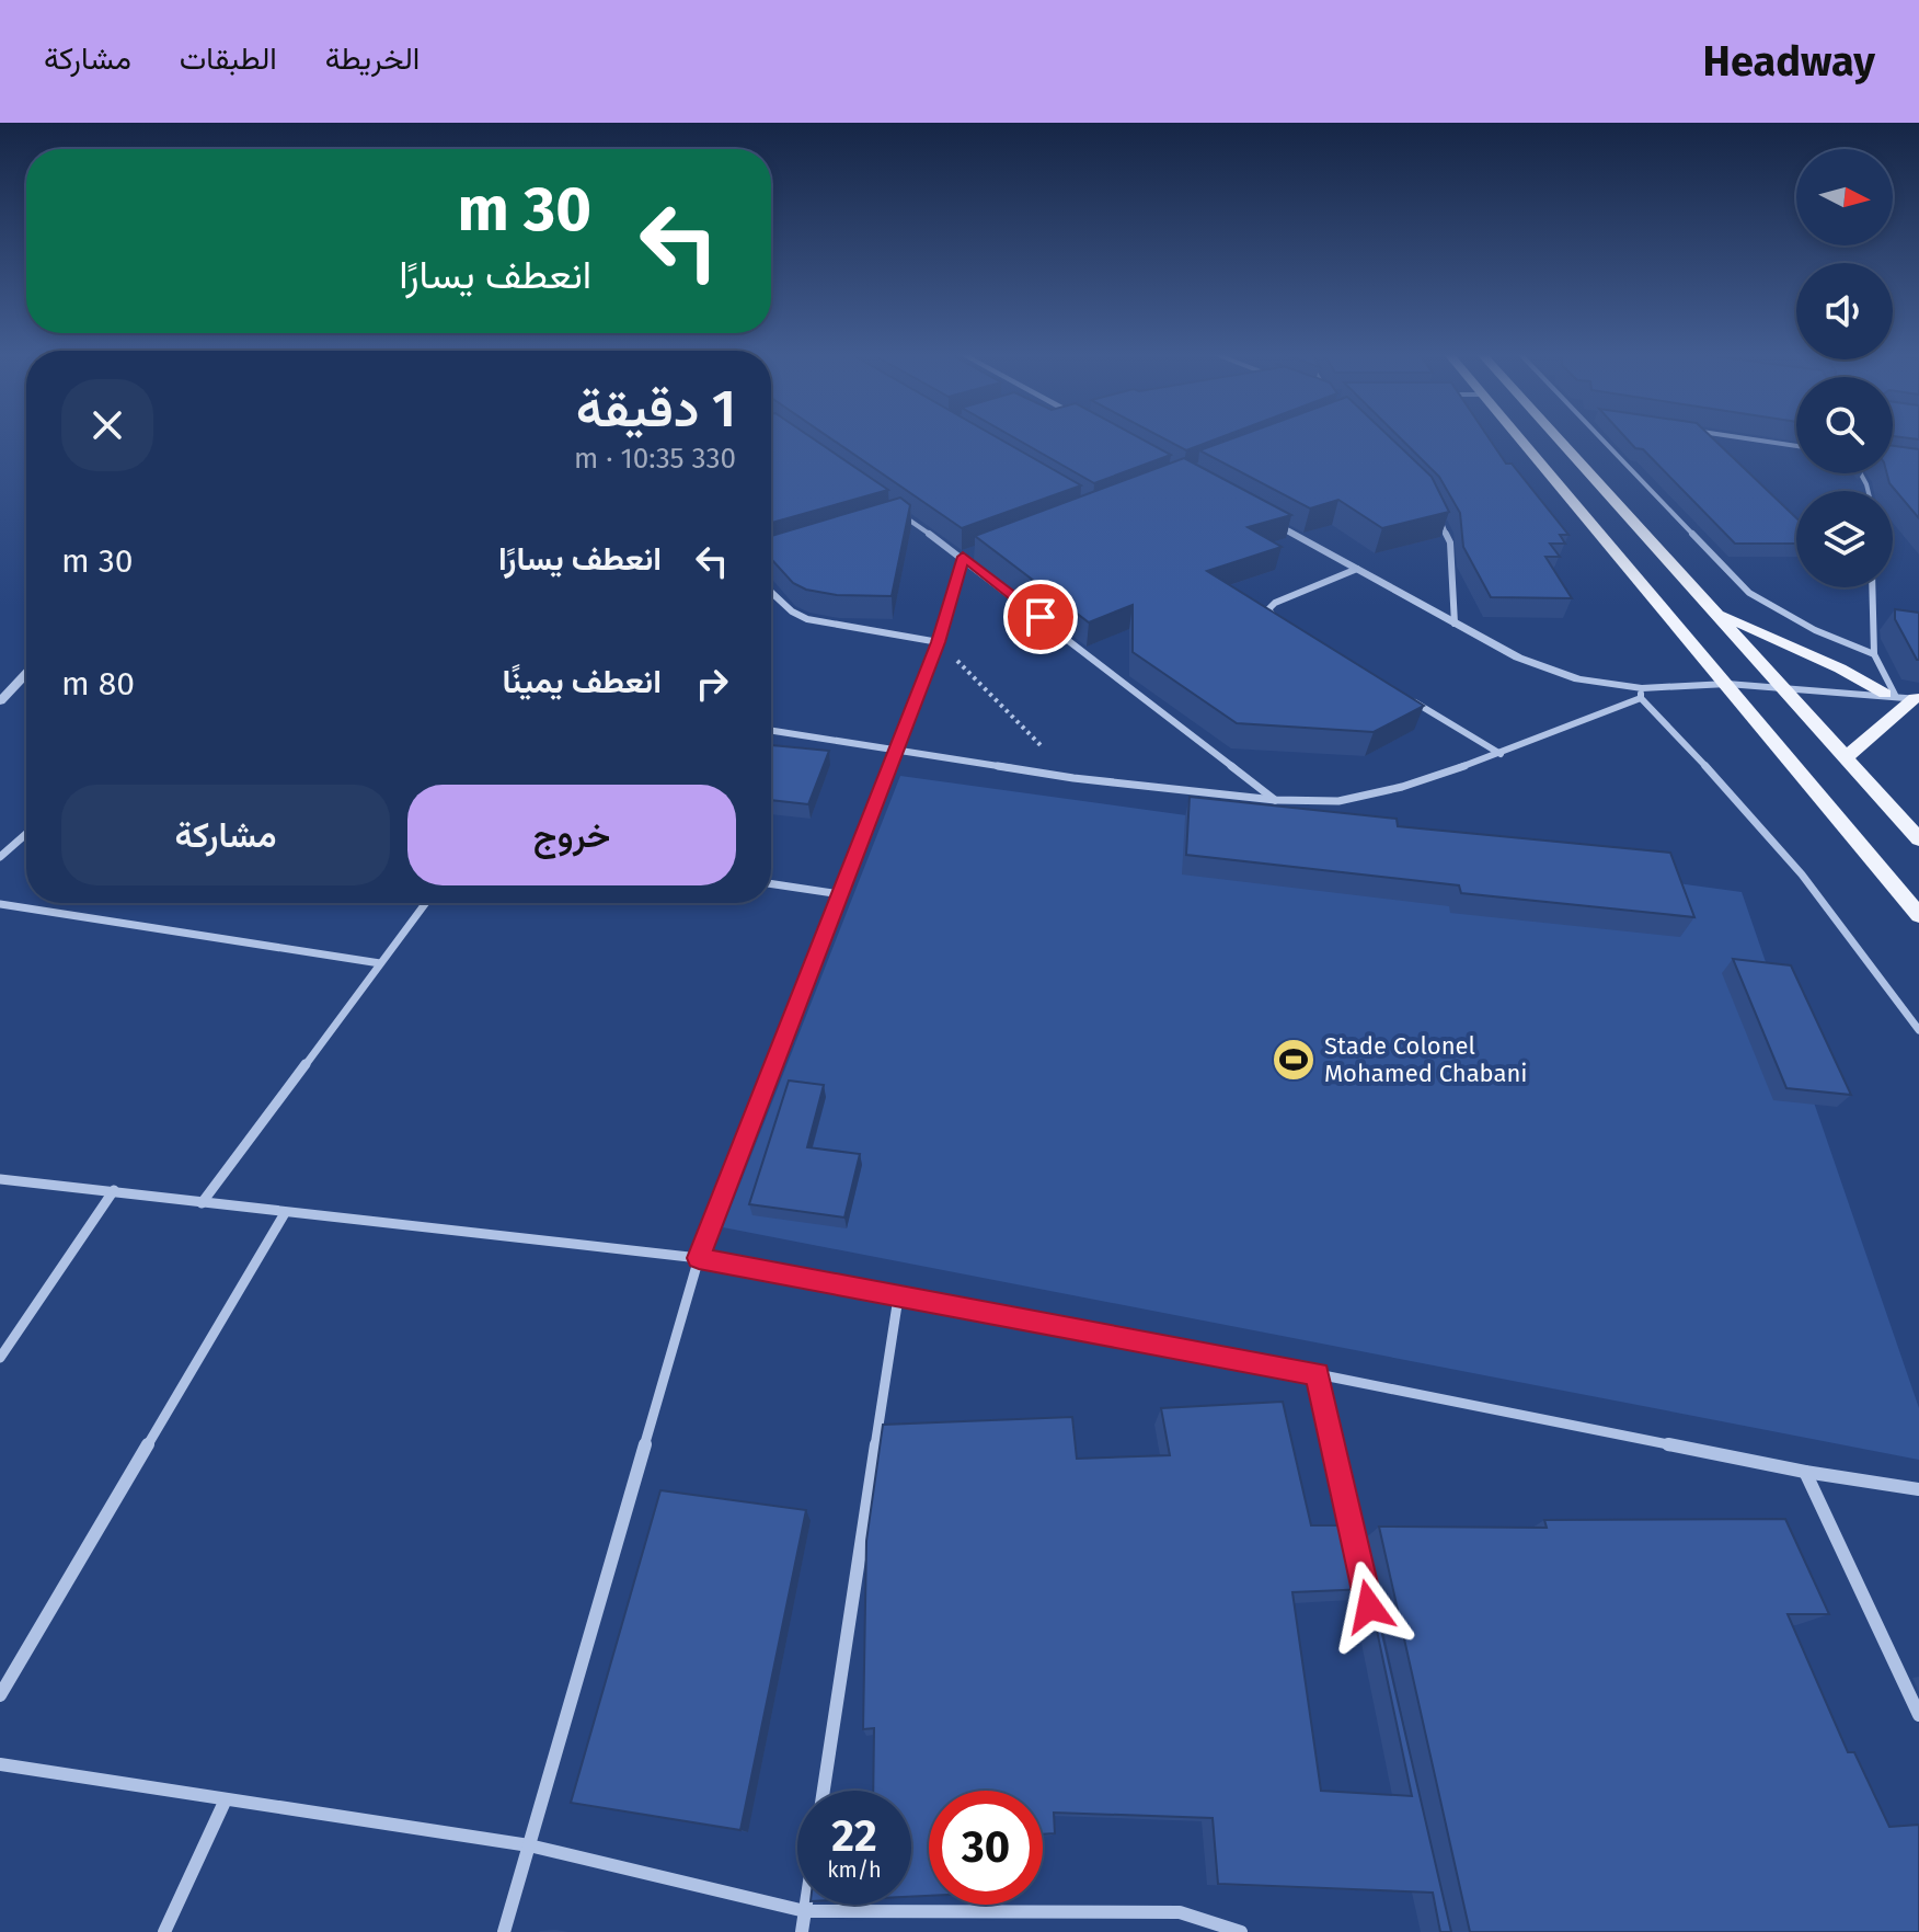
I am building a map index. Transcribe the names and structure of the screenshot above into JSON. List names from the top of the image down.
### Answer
{
  "places": {
    "sports": ["Stade Colonel Mohamed Chabani"]
  },
  "north": "right",
  "page": {
    "header": "Headway",
    "nav": ["الخريطة", "الطبقات", "مشاركة"],
    "turn": ["30 m", "انعطف يسارًا"],
    "heading": ["1 دقيقة", "330 m · 10:35"],
    "list": [
      {
        "name": "انعطف يسارًا",
        "value": "30 m"
      },
      {
        "name": "انعطف يمينًا",
        "value": "80 m"
      }
    ],
    "buttons": ["خروج", "مشاركة"],
    "speed": "22 km/h",
    "limit": "30"
  }
}
